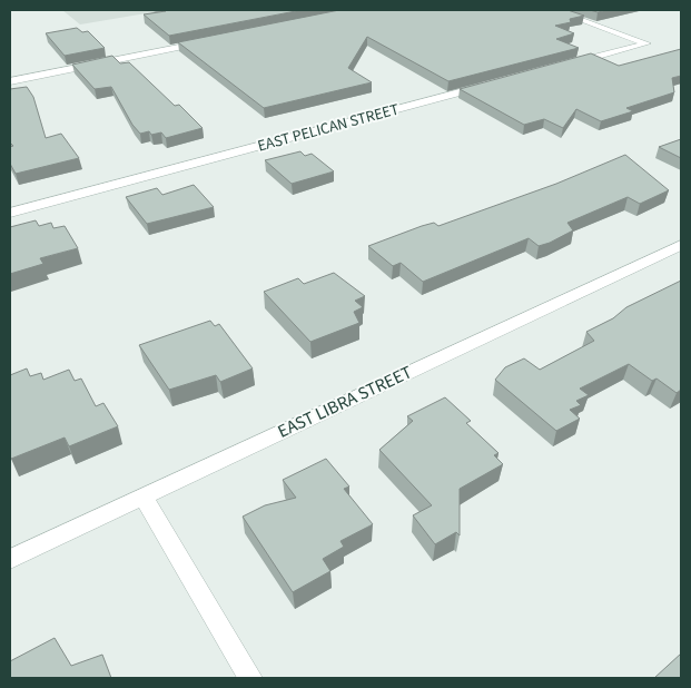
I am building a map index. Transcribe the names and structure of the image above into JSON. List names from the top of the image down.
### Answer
{
  "streets": {
    "street": ["EAST PELICAN STREET", "EAST LIBRA STREET"]
  }
}
